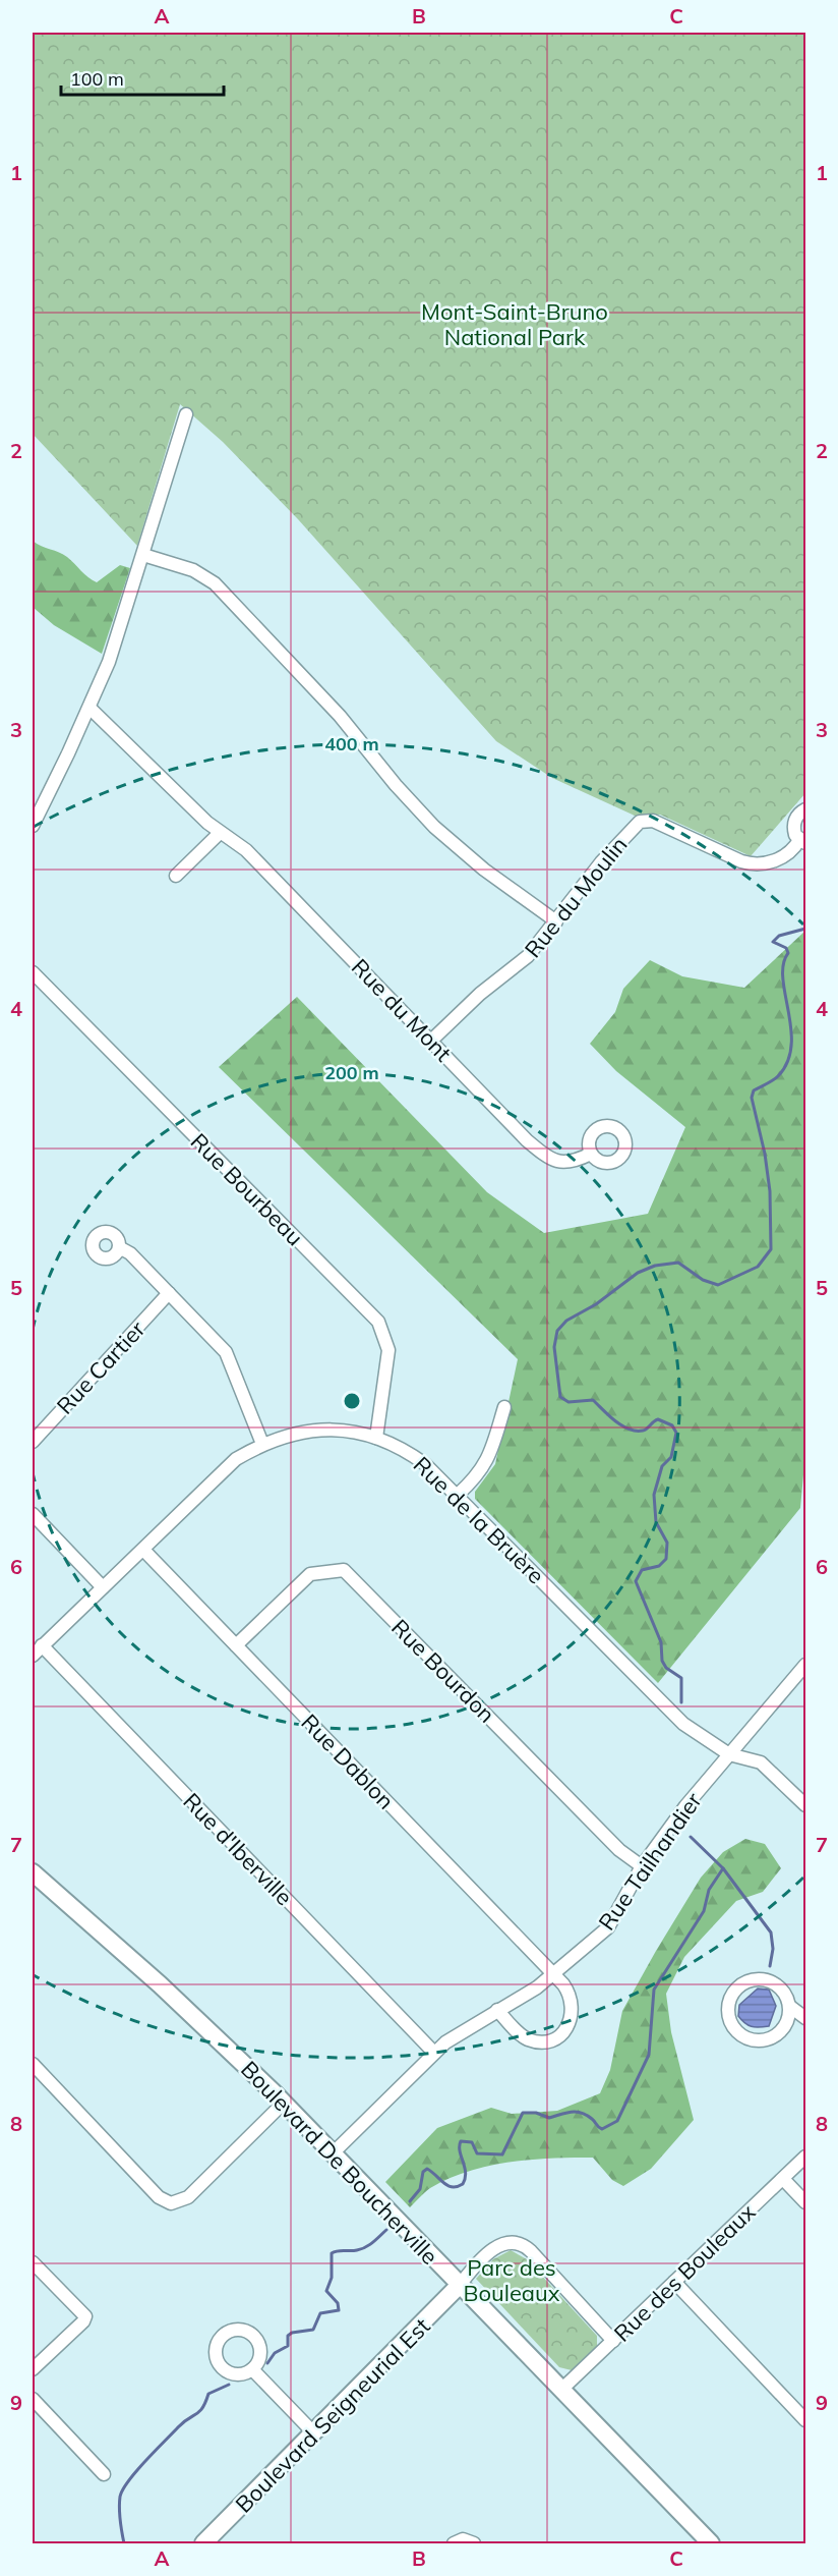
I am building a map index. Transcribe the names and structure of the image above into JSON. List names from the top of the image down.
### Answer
{
  "streets": {
    "street": [
      "Rue du Moulin",
      "Rue du Mont",
      "Rue Bourbeau",
      "Rue Cartier",
      "Rue de la Bruère",
      "Rue Bourdon",
      "Rue Dablon",
      "Rue d'Iberville",
      "Rue Tailhandier",
      "Boulevard De Boucherville",
      "Rue des Bouleaux",
      "Boulevard Seigneurial Est"
    ]
  },
  "crossings": [
    ["Rue du Moulin", "Rue du Mont"],
    ["Rue Bourbeau", "Rue de la Bruère"],
    ["Rue de la Bruère", "Rue Dablon"],
    ["Rue de la Bruère", "Rue d'Iberville"],
    ["Rue de la Bruère", "Rue Tailhandier"],
    ["Rue Bourdon", "Rue Dablon"],
    ["Rue Bourdon", "Rue Tailhandier"],
    ["Rue Dablon", "Rue Tailhandier"],
    ["Rue d'Iberville", "Rue Tailhandier"],
    ["Rue Tailhandier", "Boulevard De Boucherville"],
    ["Boulevard De Boucherville", "Rue des Bouleaux"],
    ["Boulevard De Boucherville", "Boulevard Seigneurial Est"]
  ],
  "parks": ["Mont-Saint-Bruno National Park", "Parc des Bouleaux"],
  "scale_bar": "100 m",
  "grid": {
    "columns": ["A", "B", "C"],
    "rows": [
      "1",
      "2",
      "3",
      "4",
      "5",
      "6",
      "7",
      "8",
      "9"
    ]
  },
  "rings": ["400 m", "200 m"]
}
